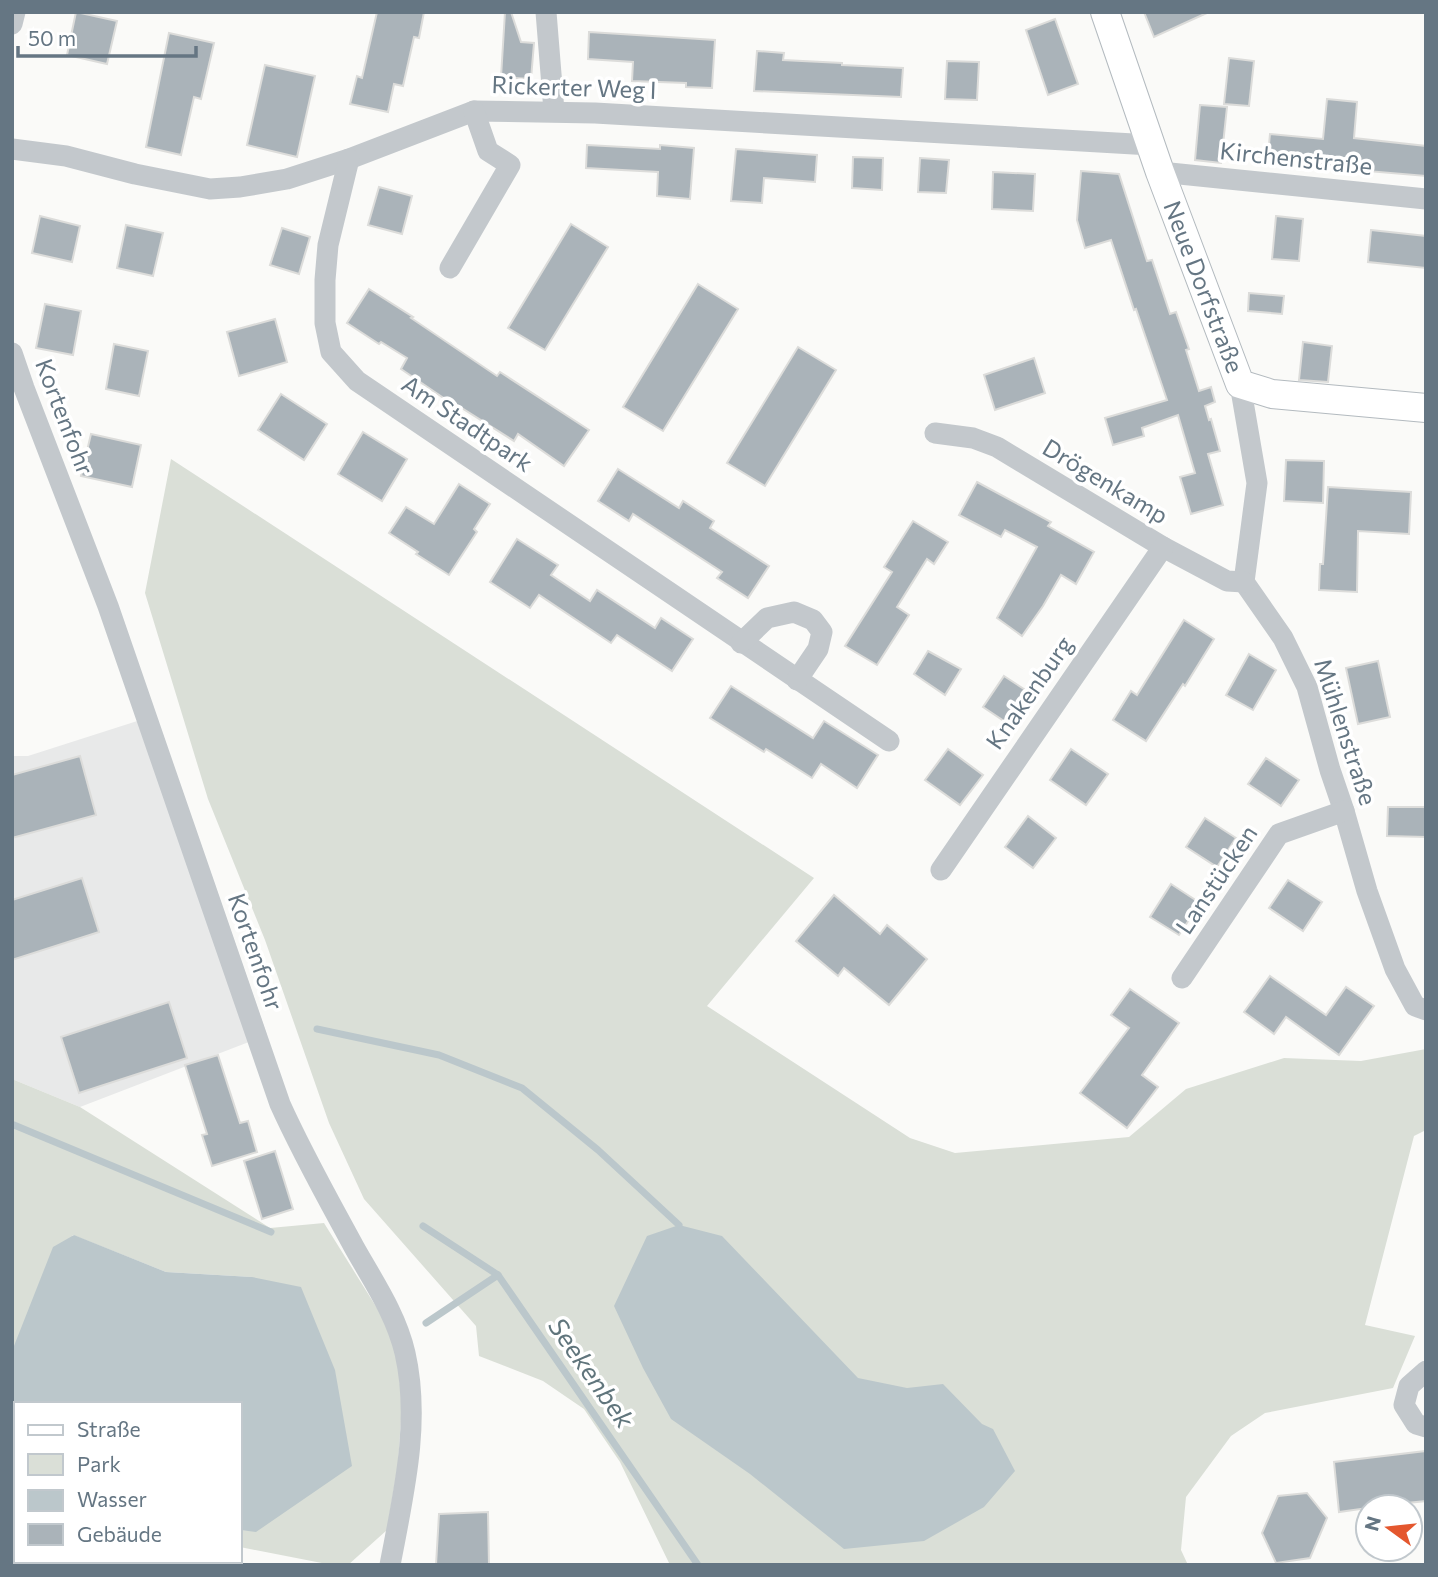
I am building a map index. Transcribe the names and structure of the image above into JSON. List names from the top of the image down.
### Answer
{
  "streets": {
    "street": [
      "Rickerter Weg I",
      "Kirchenstraße",
      "Neue Dorfstraße",
      "Kortenfohr",
      "Am Stadtpark",
      "Drögenkamp",
      "Knakenburg",
      "Mühlenstraße",
      "Lanstücken"
    ]
  },
  "crossings": [
    ["Rickerter Weg I", "Neue Dorfstraße"],
    ["Rickerter Weg I", "Am Stadtpark"],
    ["Kirchenstraße", "Neue Dorfstraße"],
    ["Drögenkamp", "Knakenburg"],
    ["Drögenkamp", "Mühlenstraße"],
    ["Mühlenstraße", "Lanstücken"]
  ],
  "water": ["Seekenbek"],
  "legend": [
    "Straße",
    "Park",
    "Wasser",
    "Gebäude"
  ],
  "scale_bar": "50 m",
  "north": "left"
}
